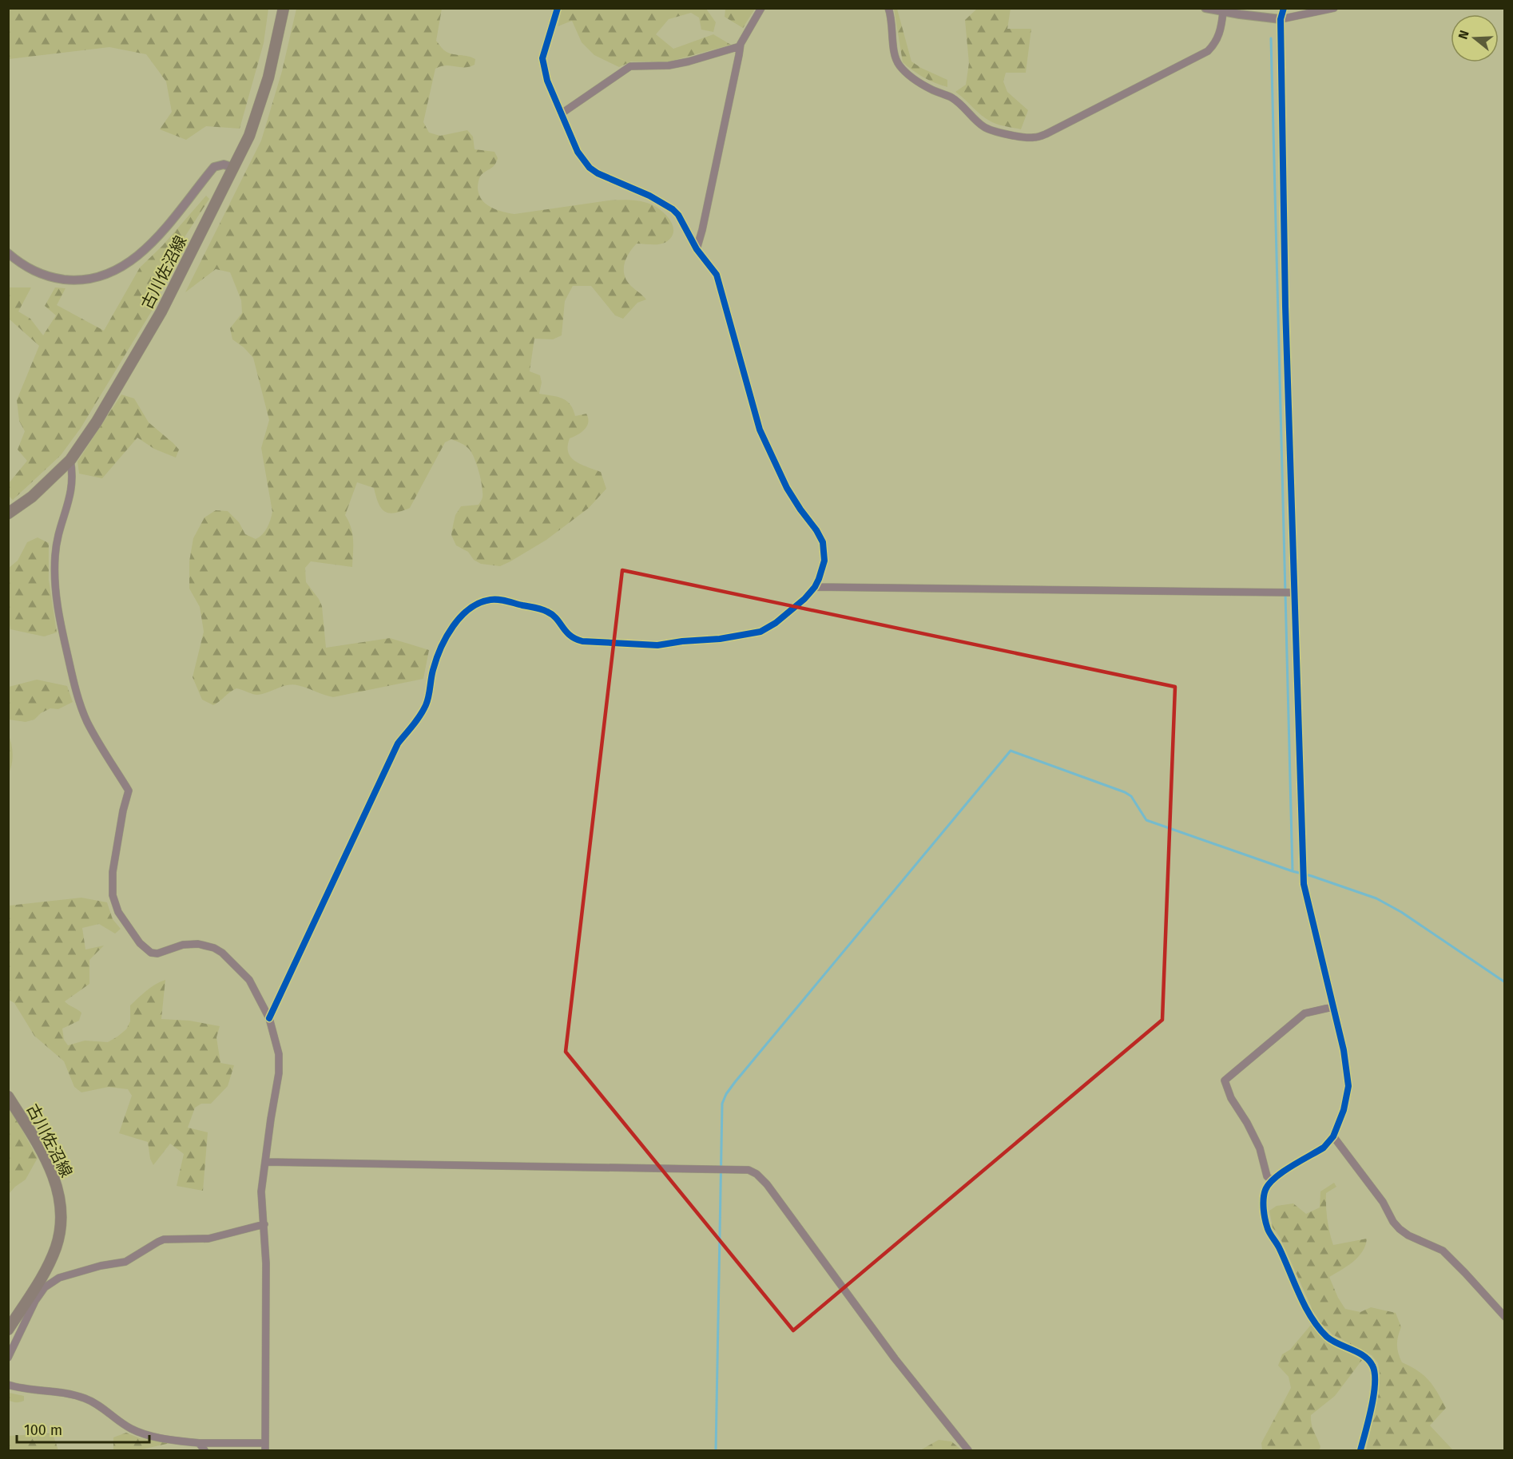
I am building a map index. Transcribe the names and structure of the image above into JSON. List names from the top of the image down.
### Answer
{
  "streets": {
    "main road": ["古川佐沼線"]
  },
  "scale_bar": "100 m",
  "north": "left"
}
